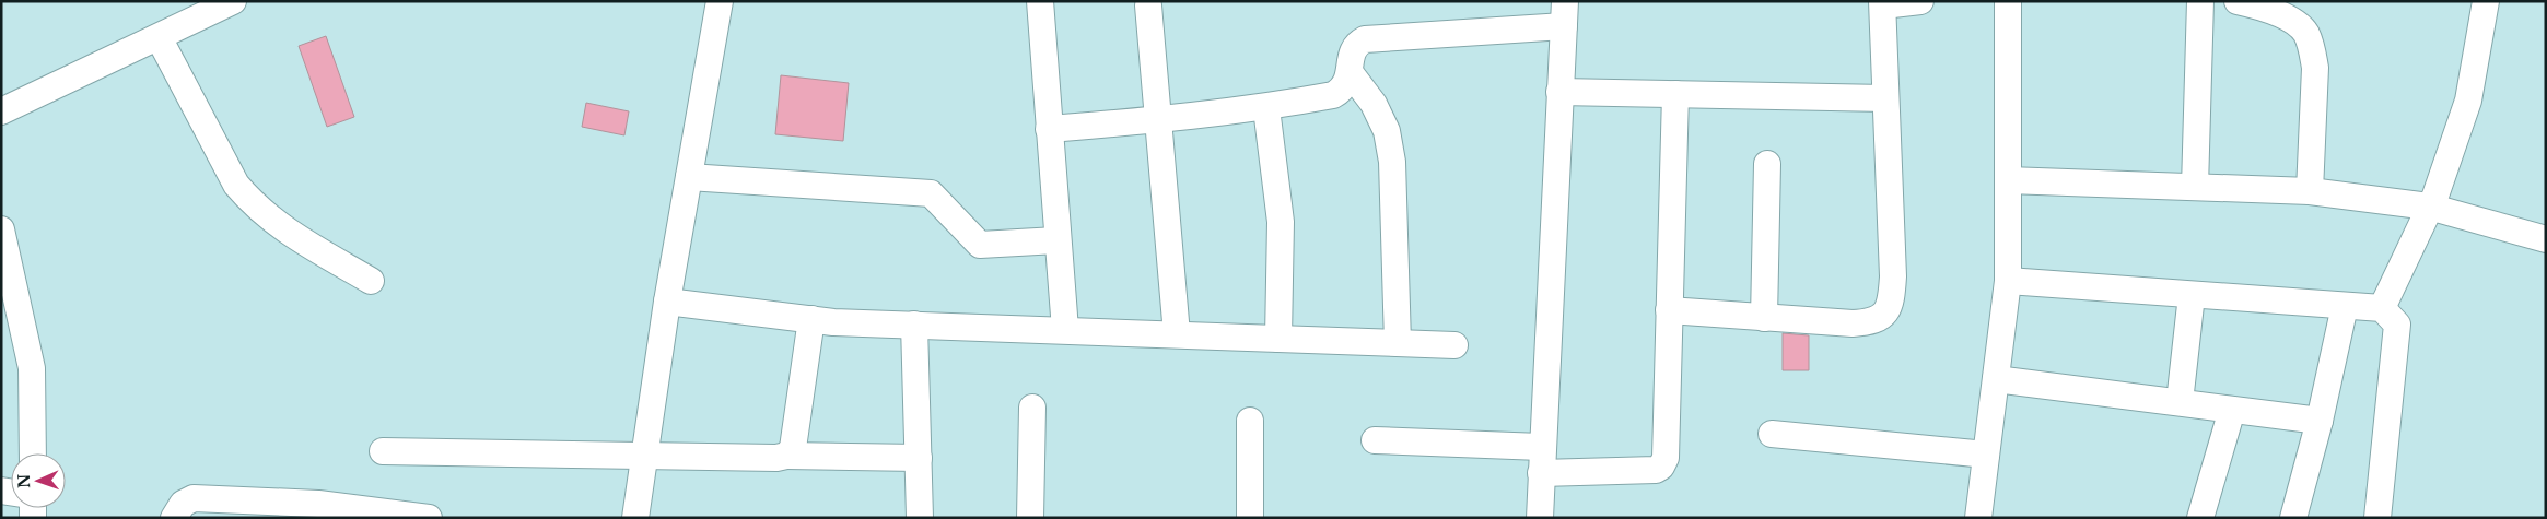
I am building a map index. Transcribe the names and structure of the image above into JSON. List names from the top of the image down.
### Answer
{
  "north": "left"
}
